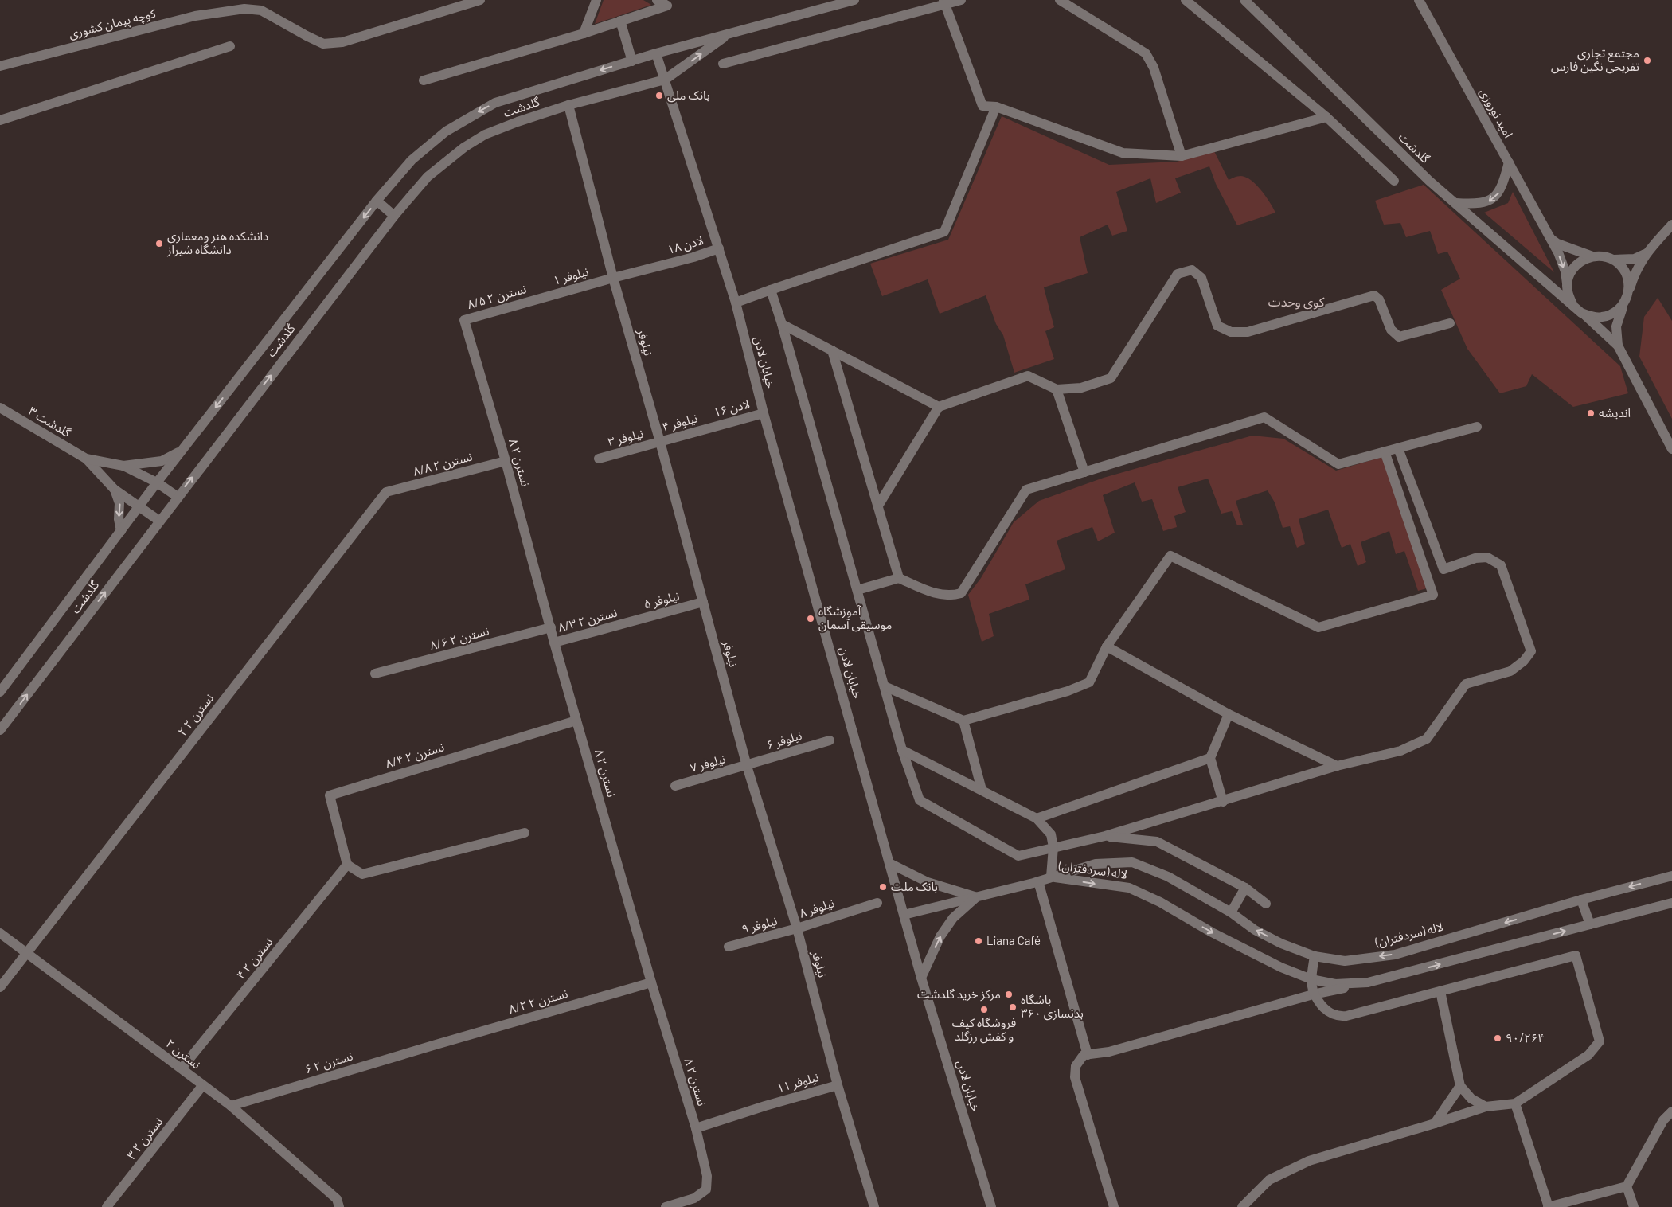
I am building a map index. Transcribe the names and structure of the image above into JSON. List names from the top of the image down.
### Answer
{
  "streets": {
    "street": [
      "کوچه پیمان کشوری",
      "گلدشت",
      "امید نوروزی",
      "۱۸ لادن",
      "۱ نیلوفر",
      "۸/۵ نسترن ۲",
      "نیلوفر",
      "خیابان لادن",
      "۱۶ لادن",
      "گلدشت ۳",
      "۴ نیلوفر",
      "۳ نیلوفر",
      "۸ نسترن ۲",
      "۸/۸ نسترن ۲",
      "۵ نیلوفر",
      "۸/۳ نسترن ۲",
      "۸/۶ نسترن ۲",
      "۲ نسترن ۲",
      "۶ نیلوفر",
      "۸/۴ نسترن ۲",
      "۷ نیلوفر",
      "لاله (سردفتران)",
      "۸ نیلوفر",
      "۹ نیلوفر",
      "۴ نسترن ۲",
      "۸/۲ نسترن ۲",
      "نسترن ۲",
      "۶ نسترن ۲",
      "۱۱ نیلوفر",
      "۳ نسترن ۲"
    ]
  },
  "crossings": [
    ["گلدشت", "امید نوروزی"],
    ["گلدشت", "نیلوفر"],
    ["گلدشت", "خیابان لادن"],
    ["۱۸ لادن", "۱ نیلوفر"],
    ["۱۸ لادن", "نیلوفر"],
    ["۱۸ لادن", "خیابان لادن"],
    ["۱ نیلوفر", "۸/۵ نسترن ۲"],
    ["۱ نیلوفر", "نیلوفر"],
    ["۸/۵ نسترن ۲", "۸ نسترن ۲"],
    ["نیلوفر", "۴ نیلوفر"],
    ["نیلوفر", "۳ نیلوفر"],
    ["نیلوفر", "۵ نیلوفر"],
    ["نیلوفر", "۶ نیلوفر"],
    ["نیلوفر", "۷ نیلوفر"],
    ["نیلوفر", "۸ نیلوفر"],
    ["نیلوفر", "۹ نیلوفر"],
    ["نیلوفر", "۱۱ نیلوفر"],
    ["خیابان لادن", "۱۶ لادن"],
    ["خیابان لادن", "لاله (سردفتران)"],
    ["۱۶ لادن", "۴ نیلوفر"],
    ["۴ نیلوفر", "۳ نیلوفر"],
    ["۸ نسترن ۲", "۸/۸ نسترن ۲"],
    ["۸ نسترن ۲", "۸/۳ نسترن ۲"],
    ["۸ نسترن ۲", "۸/۶ نسترن ۲"],
    ["۸ نسترن ۲", "۸/۴ نسترن ۲"],
    ["۸ نسترن ۲", "۸/۲ نسترن ۲"],
    ["۸ نسترن ۲", "۱۱ نیلوفر"],
    ["۸/۸ نسترن ۲", "۲ نسترن ۲"],
    ["۵ نیلوفر", "۸/۳ نسترن ۲"],
    ["۲ نسترن ۲", "نسترن ۲"],
    ["۶ نیلوفر", "۷ نیلوفر"],
    ["۸/۴ نسترن ۲", "۴ نسترن ۲"],
    ["۸ نیلوفر", "۹ نیلوفر"],
    ["۴ نسترن ۲", "نسترن ۲"],
    ["۸/۲ نسترن ۲", "۶ نسترن ۲"],
    ["نسترن ۲", "۶ نسترن ۲"],
    ["نسترن ۲", "۳ نسترن ۲"]
  ],
  "districts": ["کوی وحدت"],
  "places": [
    "مجتمع تجاری تفریحی نگین فارس",
    "بانک ملی",
    "دانشکده هنر‌ ومعماری دانشگاه شیراز",
    "اندیشه",
    "آموزشگاه موسیقی آسمان",
    "بانک ملت",
    "Liana Café",
    "مرکز خرید گلدشت",
    "باشگاه بدنسازی ۳۶۰",
    "فروشگاه کیف و کفش رزگلد",
    "۹۰/۲۶۴"
  ]
}
